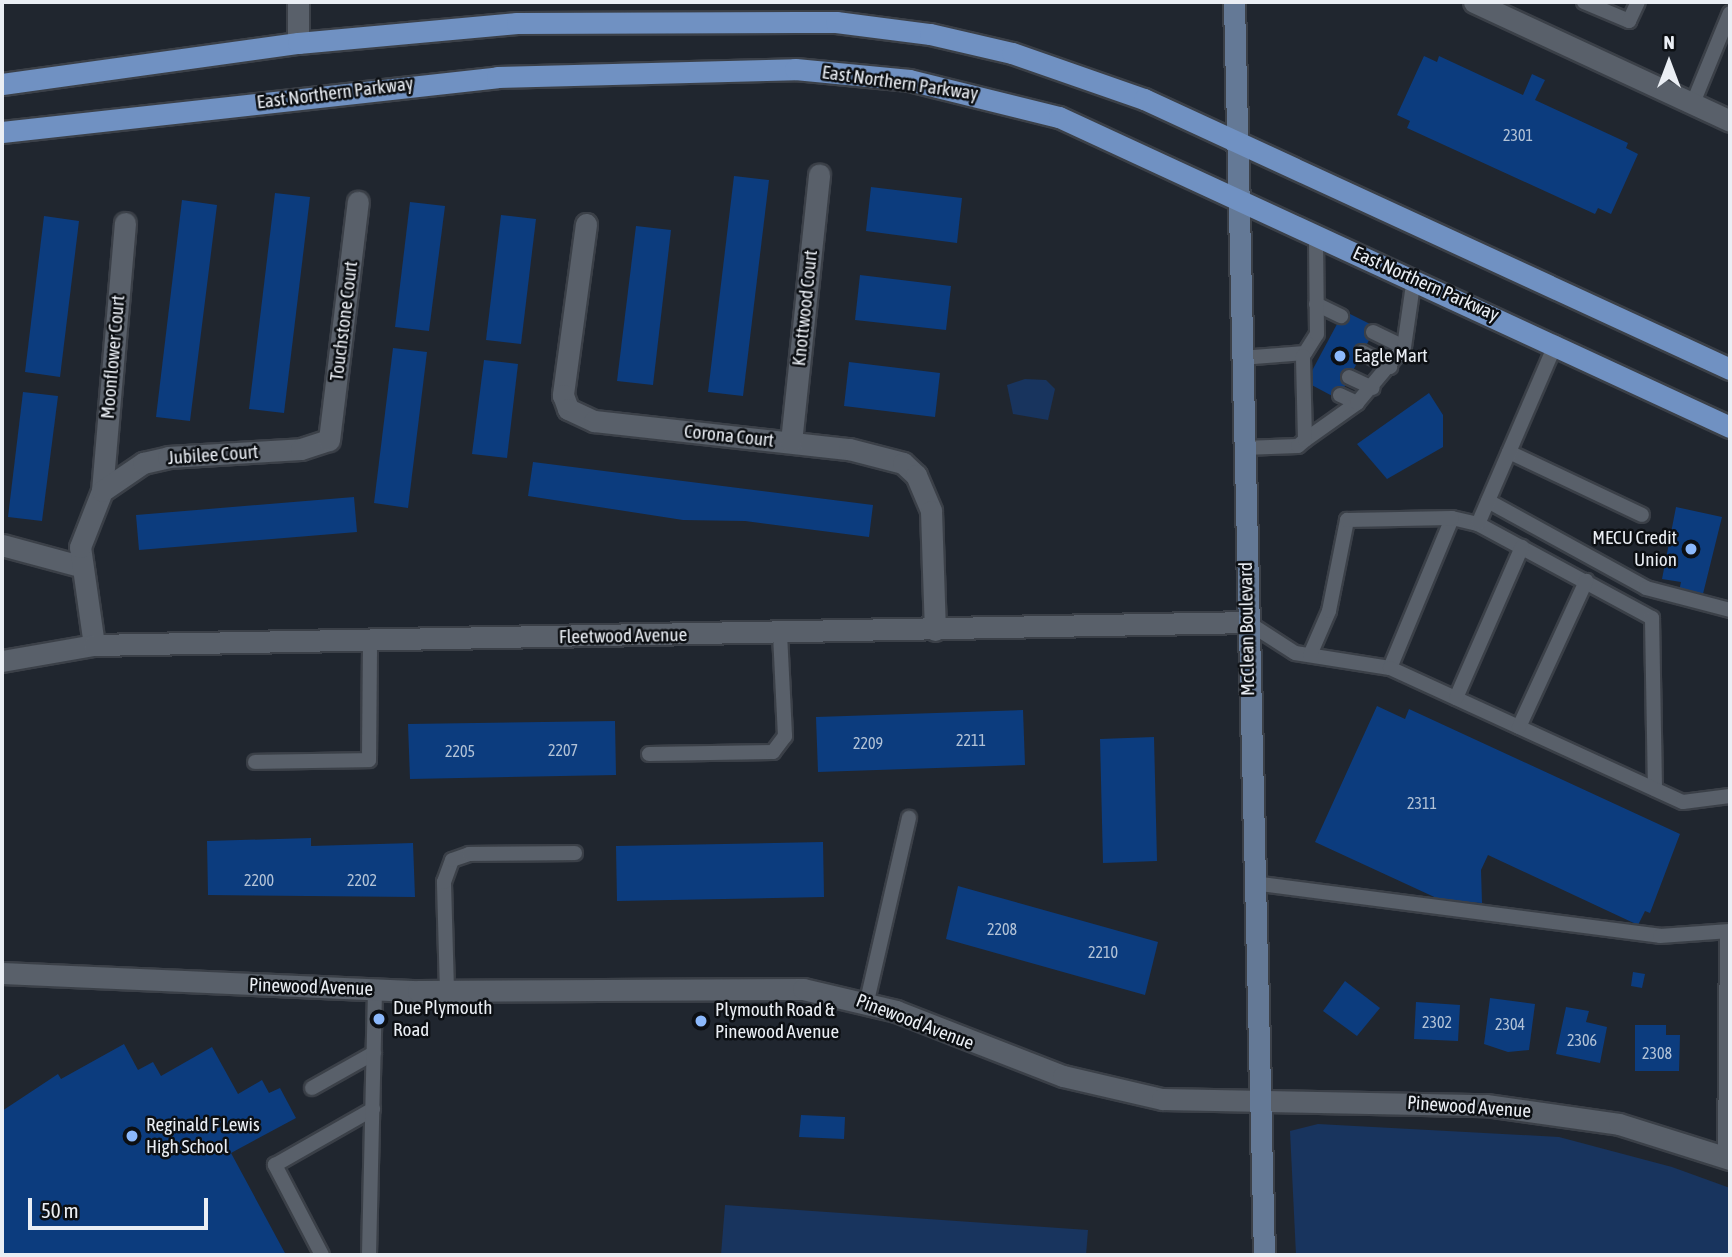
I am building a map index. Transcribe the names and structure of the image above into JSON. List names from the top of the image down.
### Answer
{
  "streets": {
    "main road": ["East Northern Parkway"],
    "street": [
      "Knottwood Court",
      "Touchstone Court",
      "Moonflower Court",
      "Corona Court",
      "Jubilee Court",
      "McClean Boulevard",
      "Fleetwood Avenue",
      "Pinewood Avenue"
    ]
  },
  "crossings": [
    ["East Northern Parkway", "McClean Boulevard"],
    ["Knottwood Court", "Corona Court"],
    ["Touchstone Court", "Jubilee Court"],
    ["Moonflower Court", "Jubilee Court"],
    ["Corona Court", "Fleetwood Avenue"],
    ["McClean Boulevard", "Fleetwood Avenue"],
    ["McClean Boulevard", "Pinewood Avenue"]
  ],
  "places": [
    "Eagle Mart",
    "MECU Credit Union",
    "Due Plymouth Road",
    "Plymouth Road & Pinewood Avenue",
    "Reginald F Lewis High School"
  ],
  "house_numbers": [
    "2301",
    "2211",
    "2209",
    "2207",
    "2205",
    "2311",
    "2200",
    "2202",
    "2208",
    "2210",
    "2302",
    "2304",
    "2306",
    "2308"
  ],
  "scale_bar": "50 m",
  "north": "top"
}
